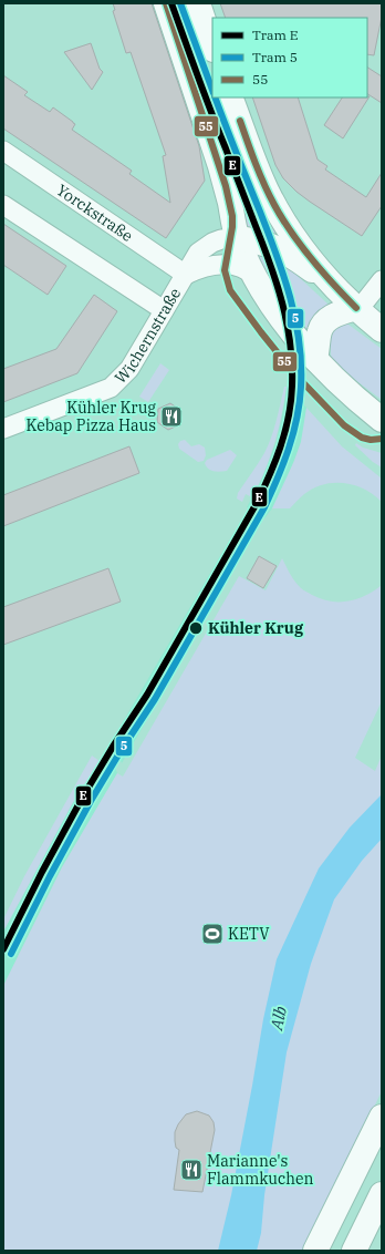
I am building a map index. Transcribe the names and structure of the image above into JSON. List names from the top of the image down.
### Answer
{
  "streets": {
    "street": ["Yorckstraße", "Wichernstraße"]
  },
  "crossings": [
    ["Yorckstraße", "Wichernstraße"]
  ],
  "water": ["Alb"],
  "places": {
    "restaurant": ["Kühler Krug Kebap Pizza Haus", "Marianne's Flammkuchen"],
    "other": ["Kühler Krug"],
    "sports": ["KETV"]
  },
  "lines": ["tram line E", "tram line 5", "transit line 55"],
  "legend": ["Tram E", "Tram 5", "55"]
}
